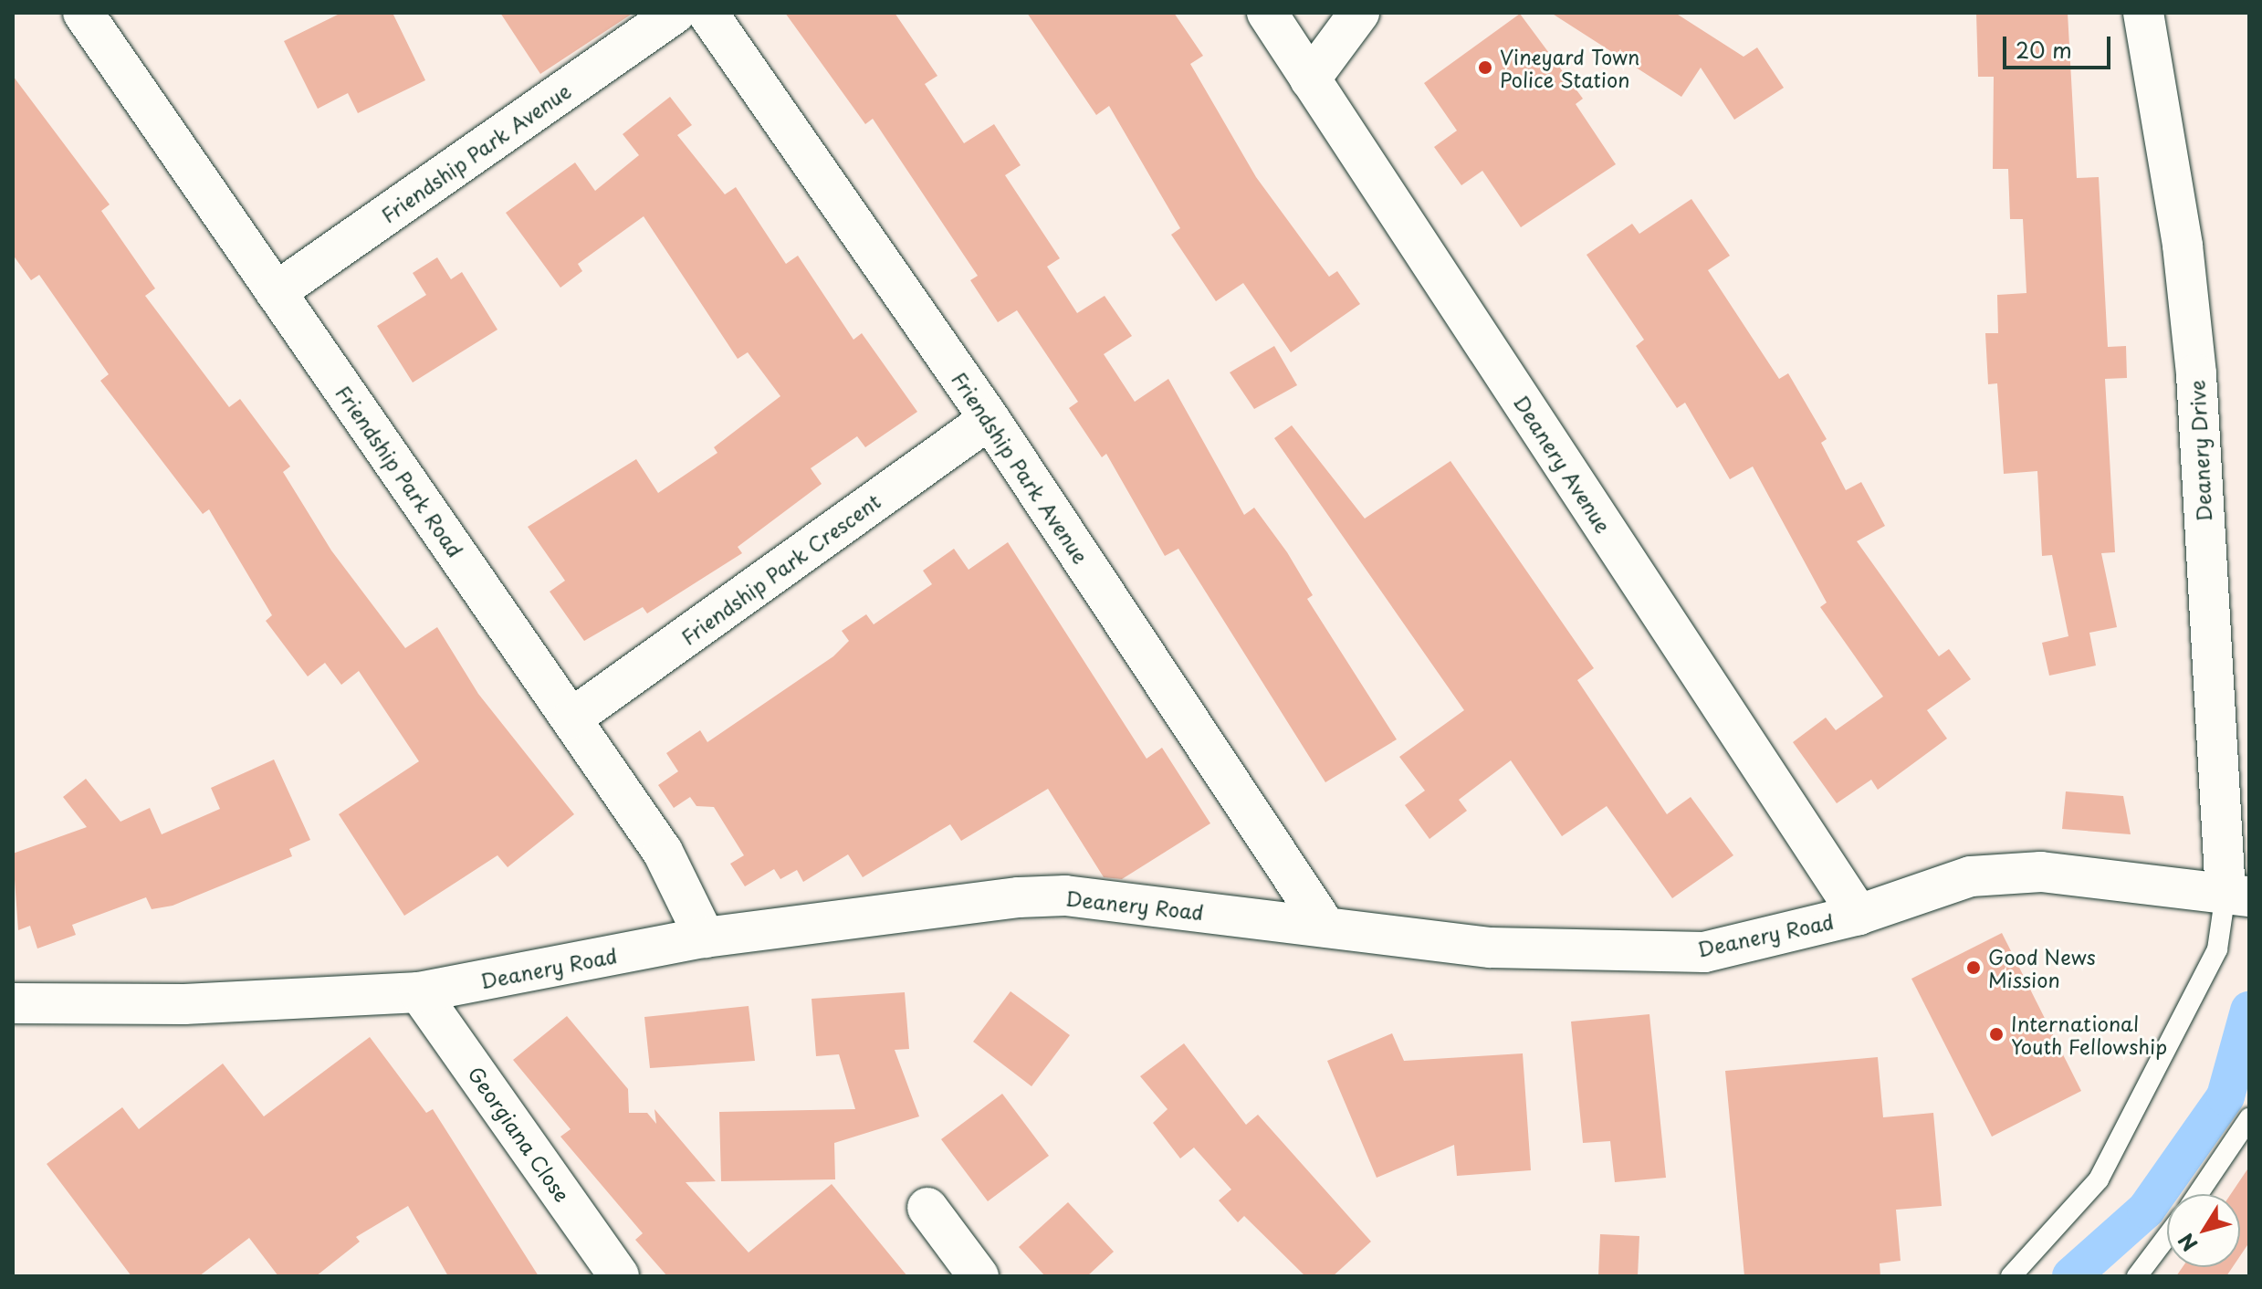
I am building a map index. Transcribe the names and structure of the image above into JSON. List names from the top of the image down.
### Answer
{
  "streets": {
    "street": [
      "Friendship Park Avenue",
      "Deanery Drive",
      "Deanery Avenue",
      "Friendship Park Road",
      "Friendship Park Crescent",
      "Deanery Road",
      "Georgiana Close"
    ]
  },
  "crossings": [
    ["Friendship Park Avenue", "Friendship Park Road"],
    ["Friendship Park Avenue", "Friendship Park Crescent"],
    ["Friendship Park Avenue", "Deanery Road"],
    ["Deanery Drive", "Deanery Road"],
    ["Deanery Avenue", "Deanery Road"],
    ["Friendship Park Road", "Friendship Park Crescent"],
    ["Friendship Park Road", "Deanery Road"],
    ["Deanery Road", "Georgiana Close"]
  ],
  "places": ["Vineyard Town Police Station", "Good News Mission", "International Youth Fellowship"],
  "scale_bar": "20 m",
  "north": "bottom left"
}
